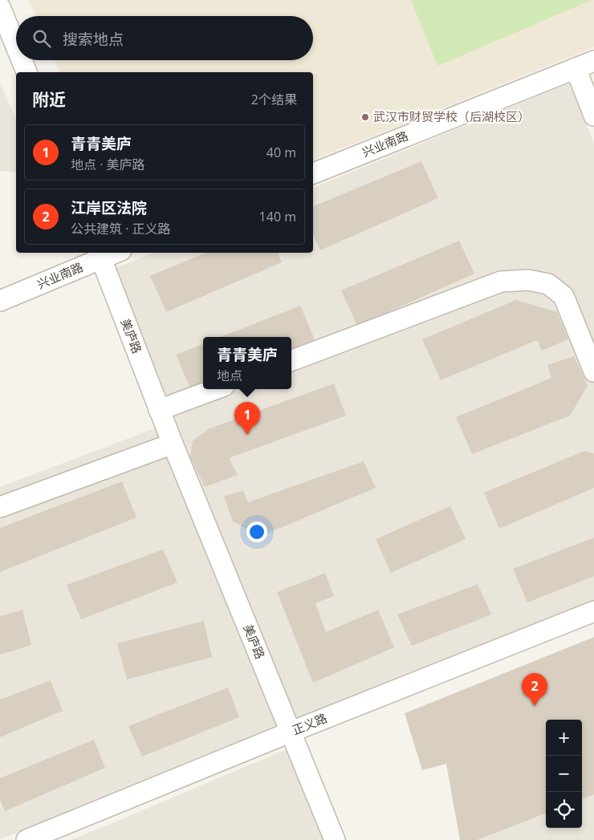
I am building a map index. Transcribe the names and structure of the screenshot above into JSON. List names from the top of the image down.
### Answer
{
  "streets": {
    "street": ["兴业南路", "美庐路", "正义路"]
  },
  "crossings": [
    ["兴业南路", "美庐路"],
    ["美庐路", "正义路"]
  ],
  "places": ["武汉市财贸学校（后湖校区）"],
  "page": {
    "search": "搜索地点",
    "heading": ["附近", "2个结果"],
    "list": [
      {
        "mark": "1",
        "name": "青青美庐",
        "note": "地点 · 美庐路",
        "value": "40 m"
      },
      {
        "mark": "2",
        "name": "江岸区法院",
        "note": "公共建筑 · 正义路",
        "value": "140 m"
      }
    ],
    "popup": ["青青美庐", "地点"],
    "pins": ["1", "2"],
    "map_buttons": ["+", "−"]
  }
}
